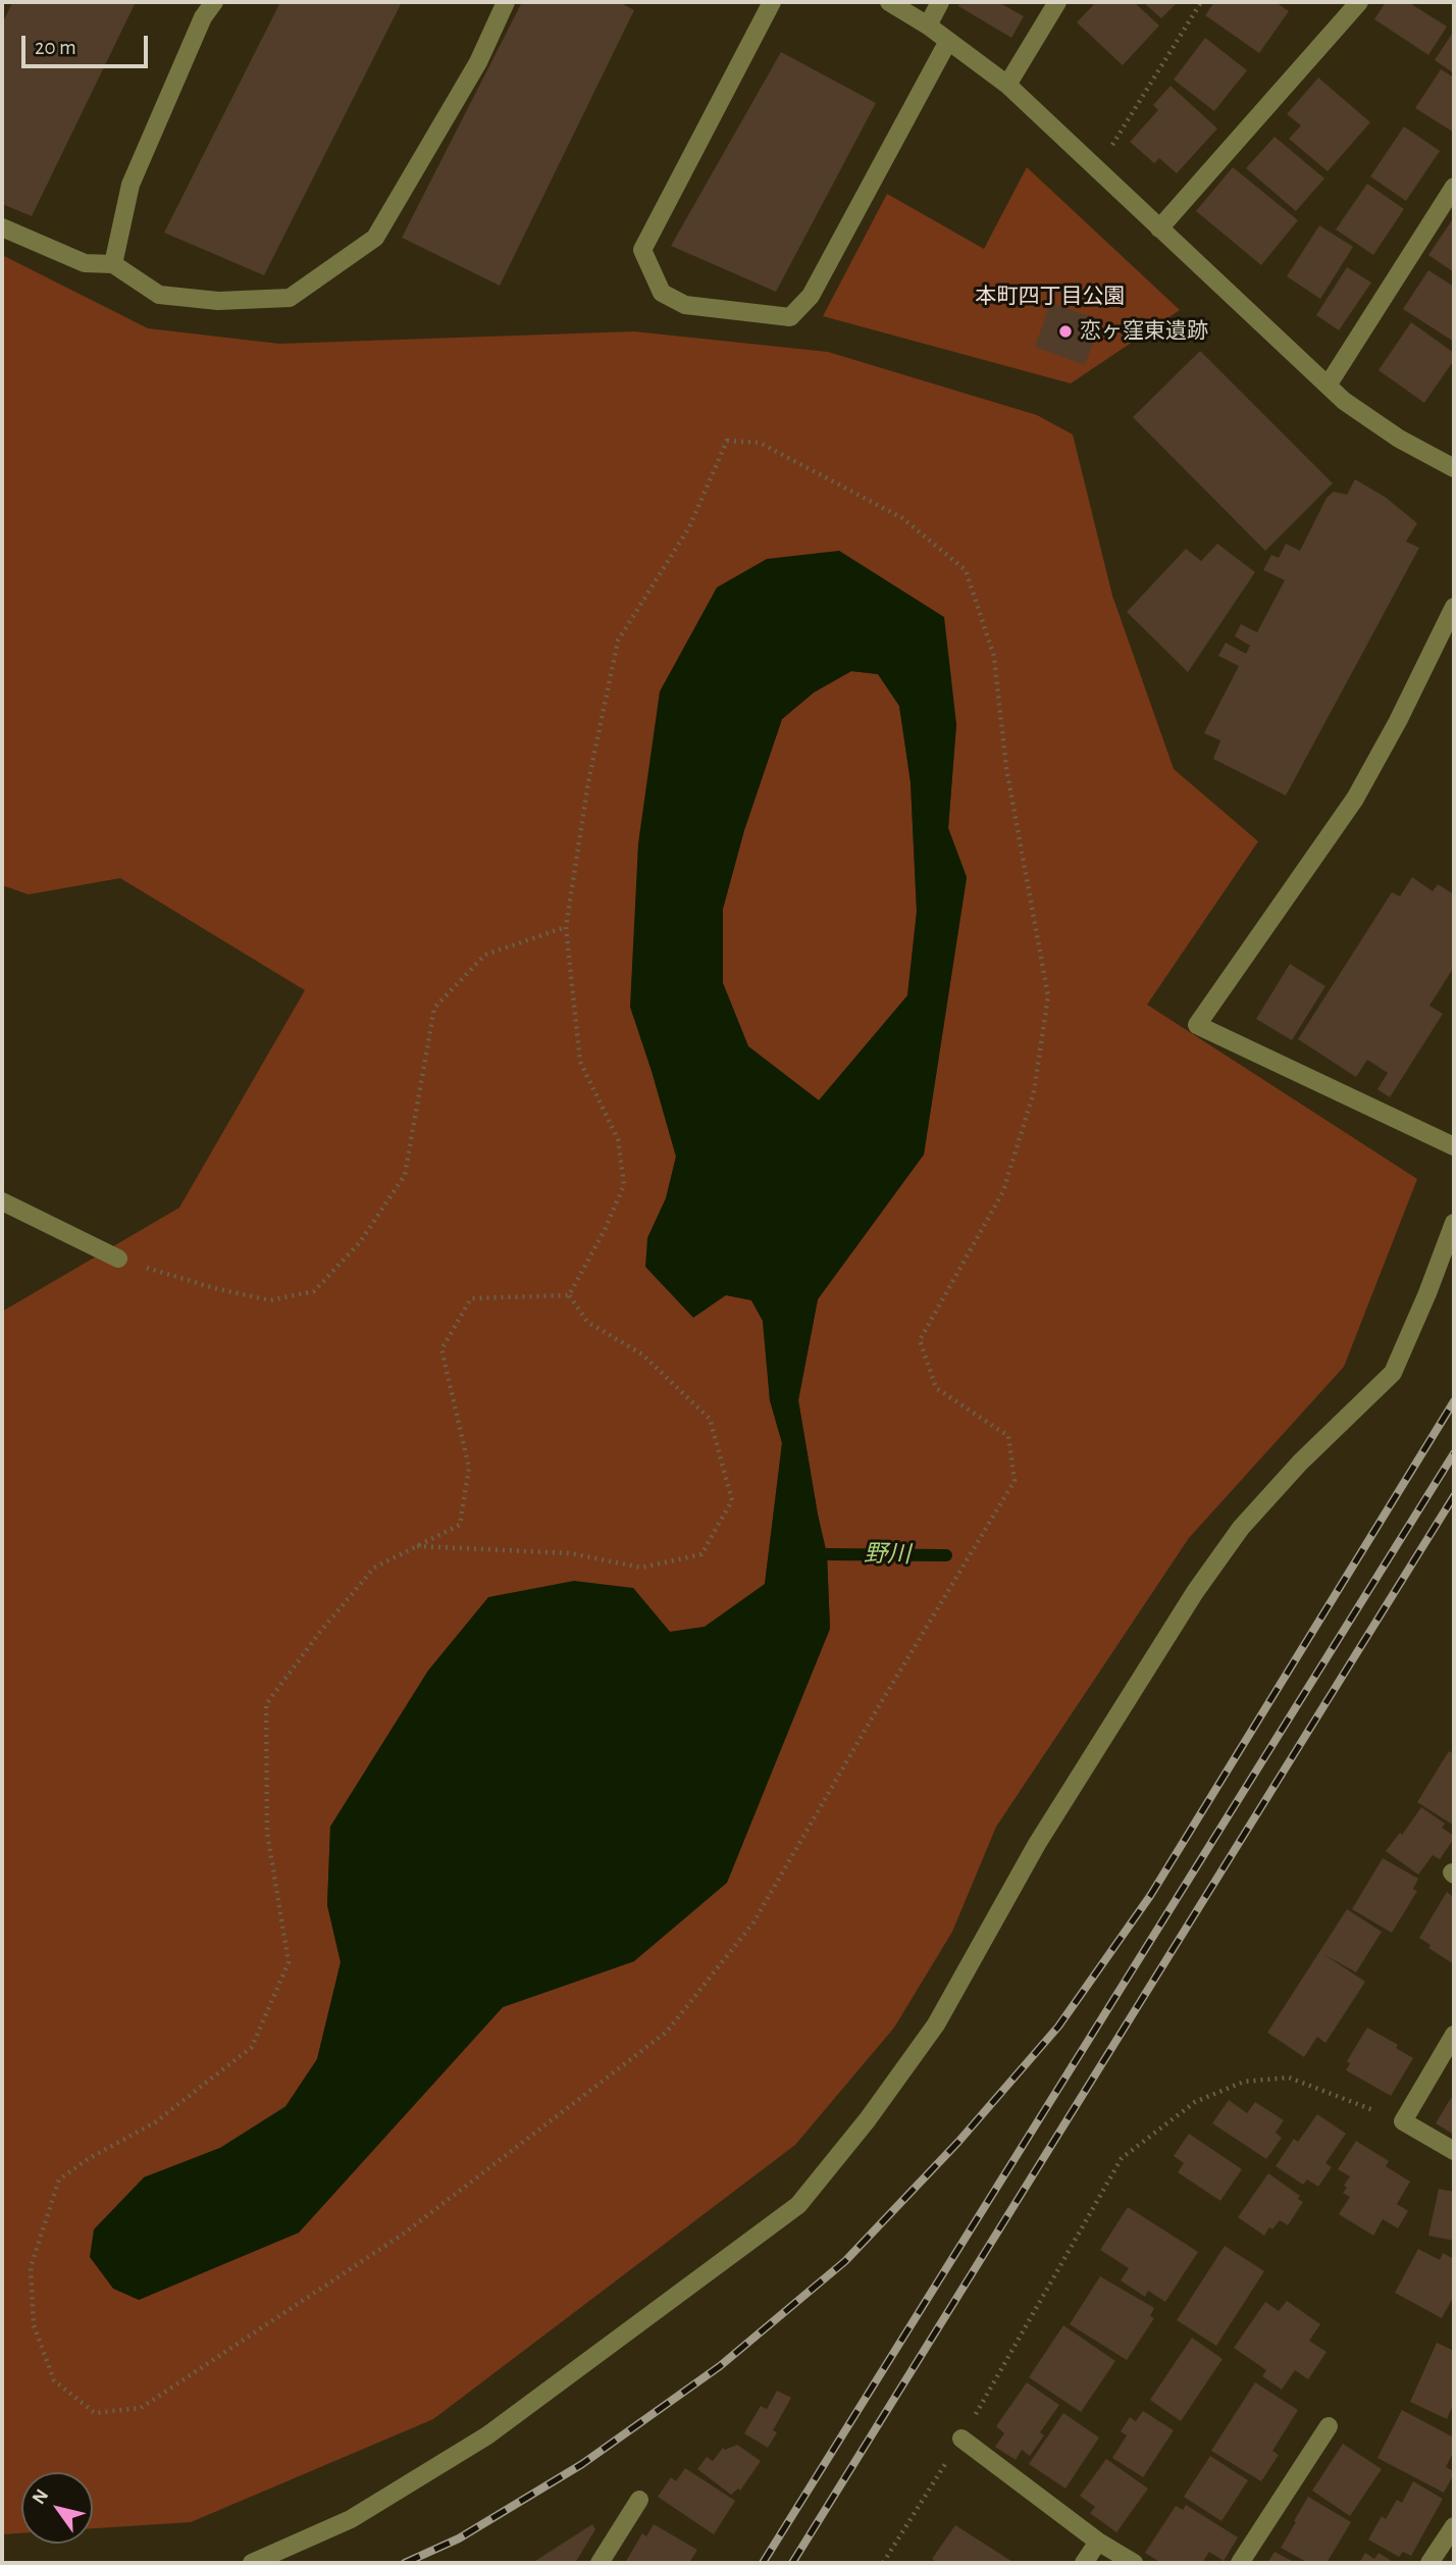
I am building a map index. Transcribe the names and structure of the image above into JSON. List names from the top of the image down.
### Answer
{
  "water": ["野川"],
  "parks": ["本町四丁目公園"],
  "places": ["恋ヶ窪東遺跡"],
  "scale_bar": "20 m",
  "north": "top left"
}
